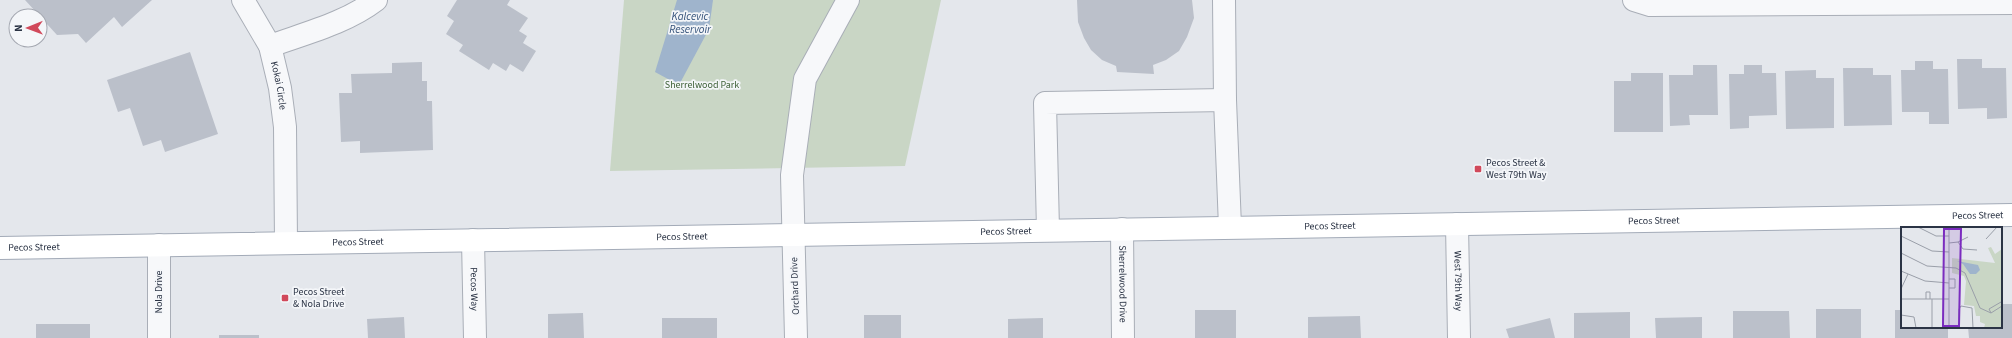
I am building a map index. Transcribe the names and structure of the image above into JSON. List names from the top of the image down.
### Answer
{
  "streets": {
    "main road": ["Pecos Street"],
    "street": [
      "Kokai Circle",
      "West 79th Way",
      "Sherrelwood Drive",
      "Orchard Drive",
      "Pecos Way",
      "Nola Drive"
    ]
  },
  "crossings": [
    ["Kokai Circle", "Pecos Street"],
    ["Pecos Street", "West 79th Way"],
    ["Pecos Street", "Sherrelwood Drive"],
    ["Pecos Street", "Orchard Drive"],
    ["Pecos Street", "Pecos Way"],
    ["Pecos Street", "Nola Drive"]
  ],
  "water": ["Kalcevic Reservoir"],
  "parks": ["Sherrelwood Park"],
  "places": {
    "transit": ["Pecos Street & West 79th Way", "Pecos Street & Nola Drive"]
  },
  "north": "left"
}
